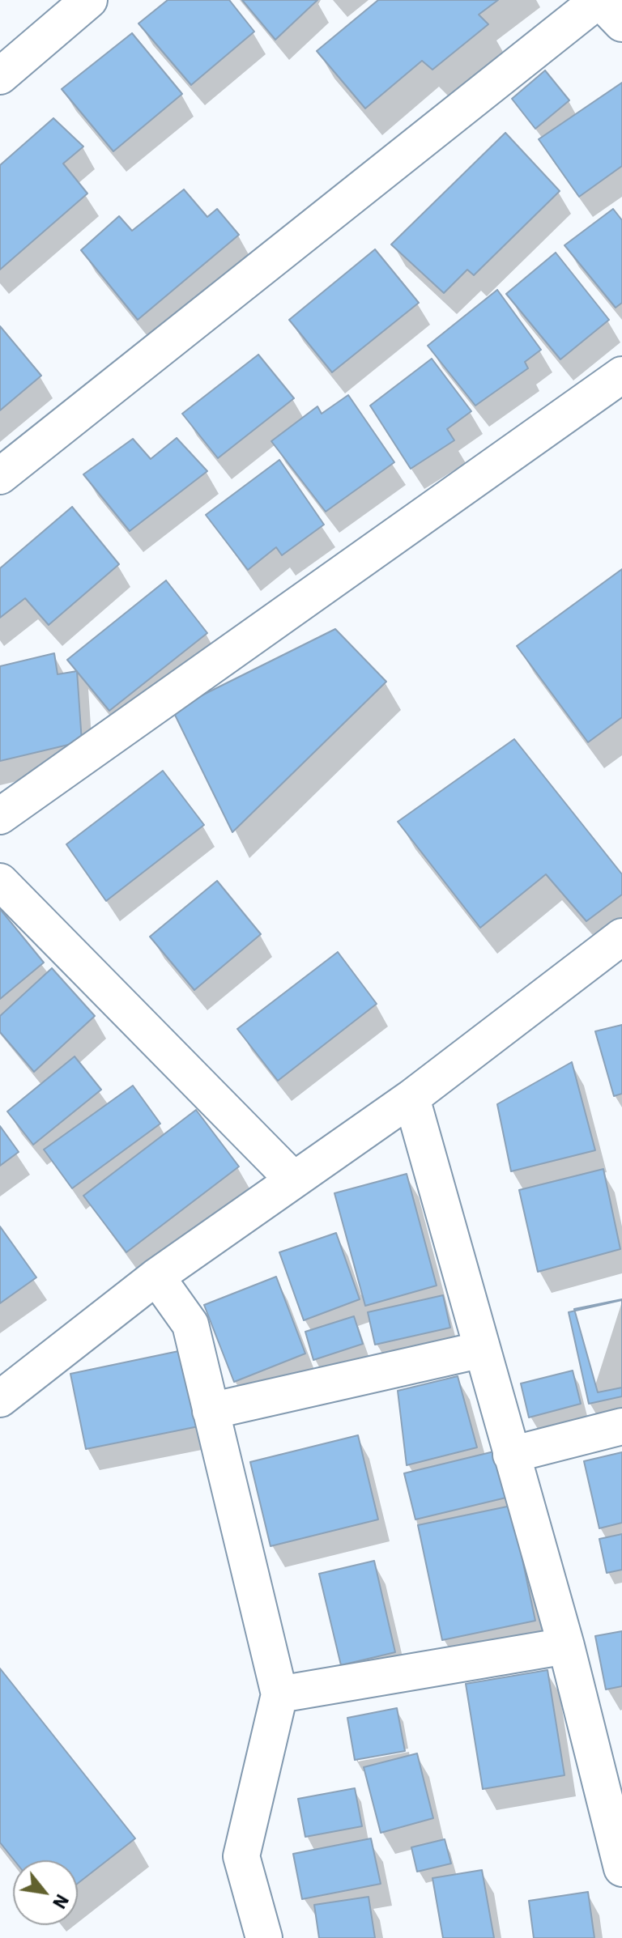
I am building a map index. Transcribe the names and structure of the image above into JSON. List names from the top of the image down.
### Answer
{
  "north": "bottom right"
}
